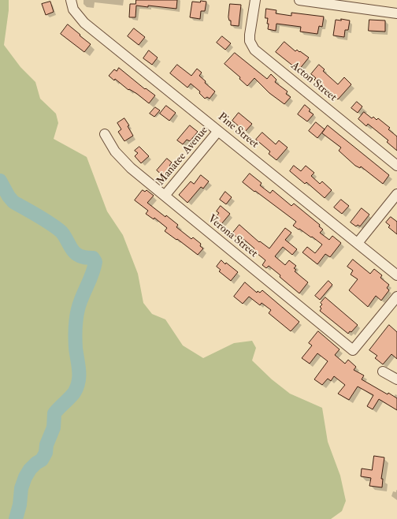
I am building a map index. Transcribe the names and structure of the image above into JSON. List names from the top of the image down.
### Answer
{
  "streets": {
    "street": [
      "Acton Street",
      "Pine Street",
      "Manatee Avenue",
      "Verona Street"
    ]
  },
  "crossings": [
    ["Pine Street", "Manatee Avenue"],
    ["Manatee Avenue", "Verona Street"]
  ]
}
